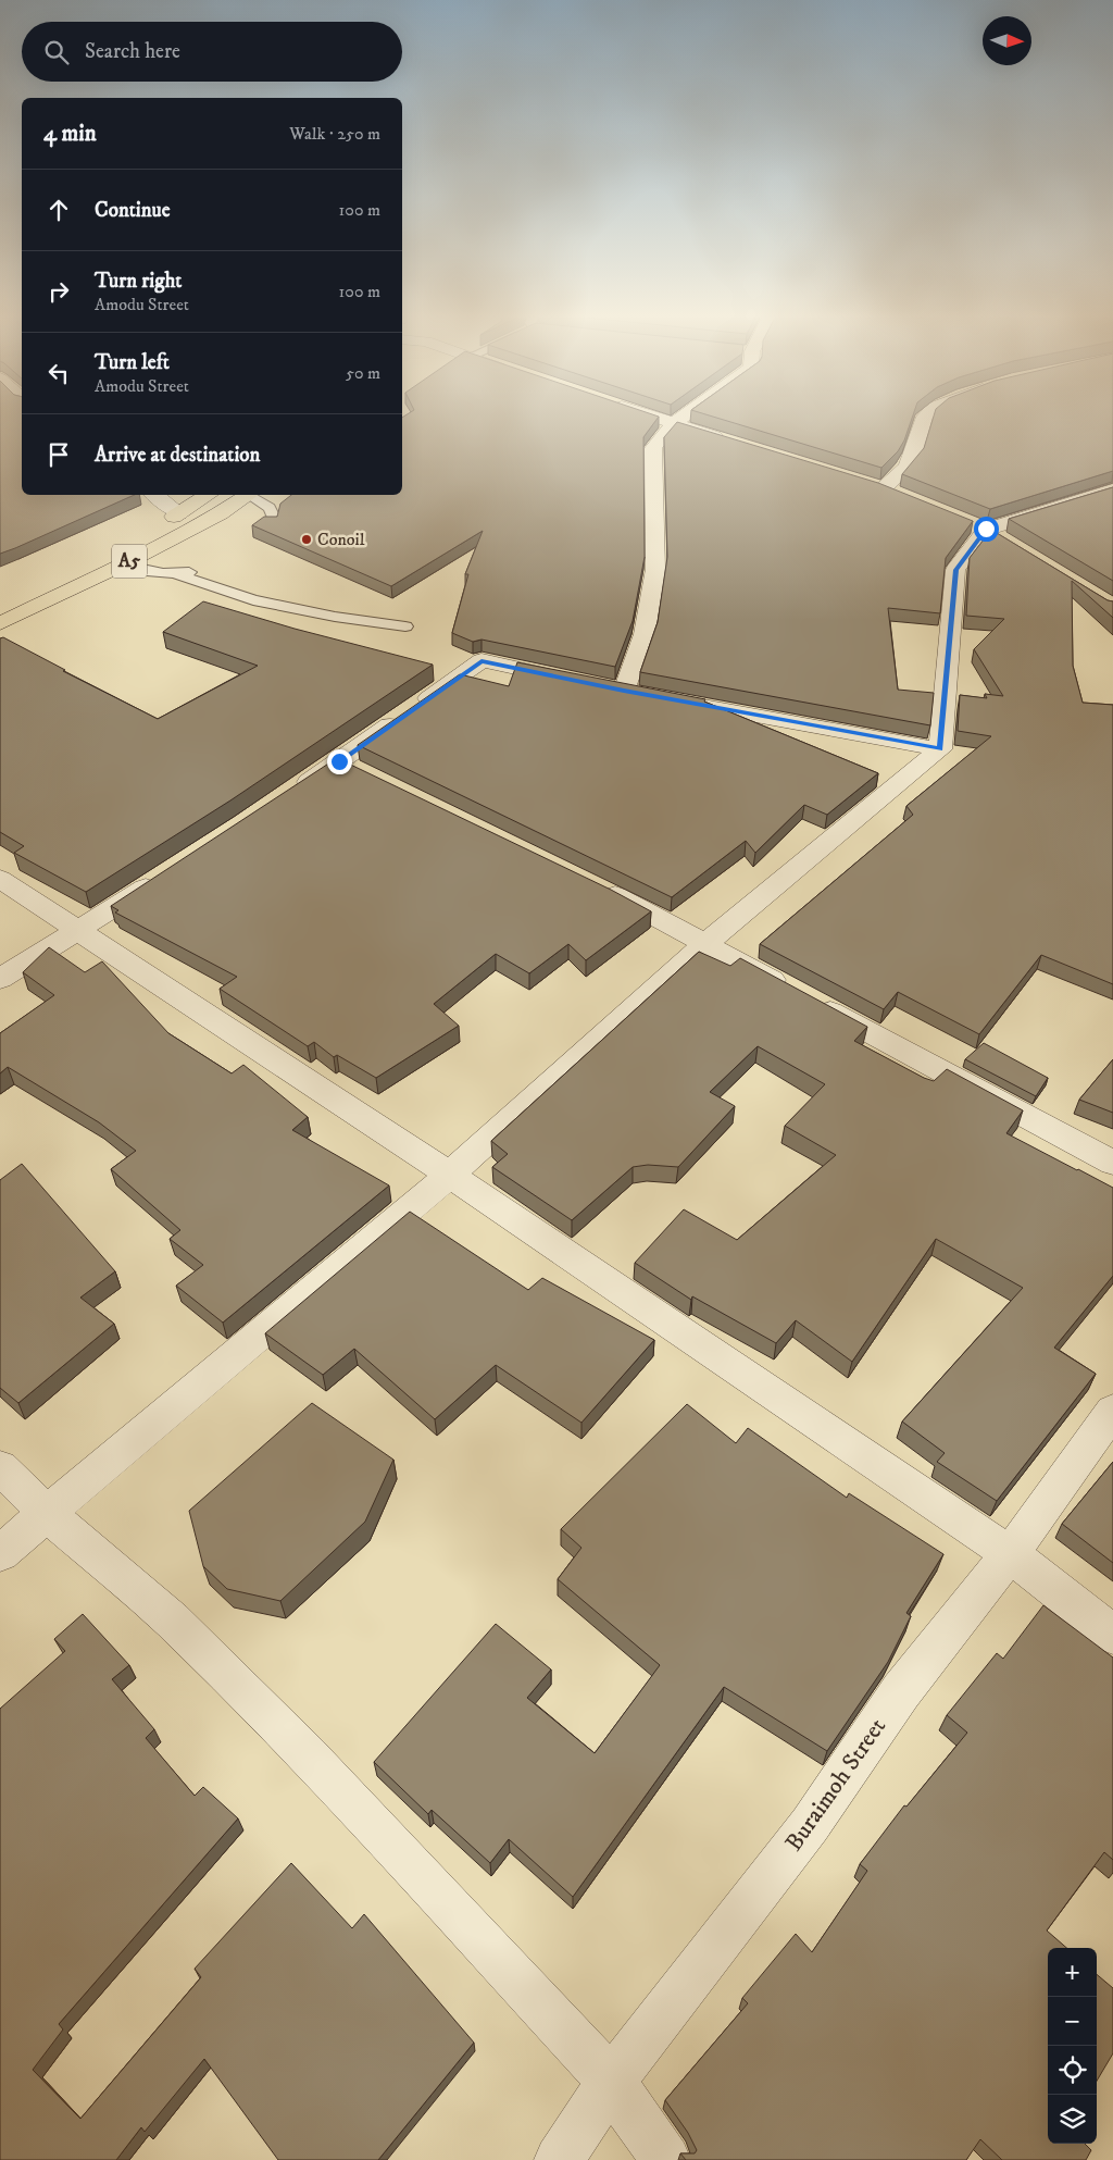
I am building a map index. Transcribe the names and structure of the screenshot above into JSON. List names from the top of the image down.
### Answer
{
  "streets": {
    "highway": ["A5"],
    "street": ["Buraimoh Street"]
  },
  "places": ["Conoil"],
  "north": "right",
  "page": {
    "search": "Search here",
    "heading": ["4 min", "Walk · 250 m"],
    "list": [
      ["Continue", "100 m"],
      ["Turn right", "Amodu Street", "100 m"],
      ["Turn left", "Amodu Street", "50 m"],
      "Arrive at destination"
    ],
    "map_buttons": ["+", "−"]
  }
}
